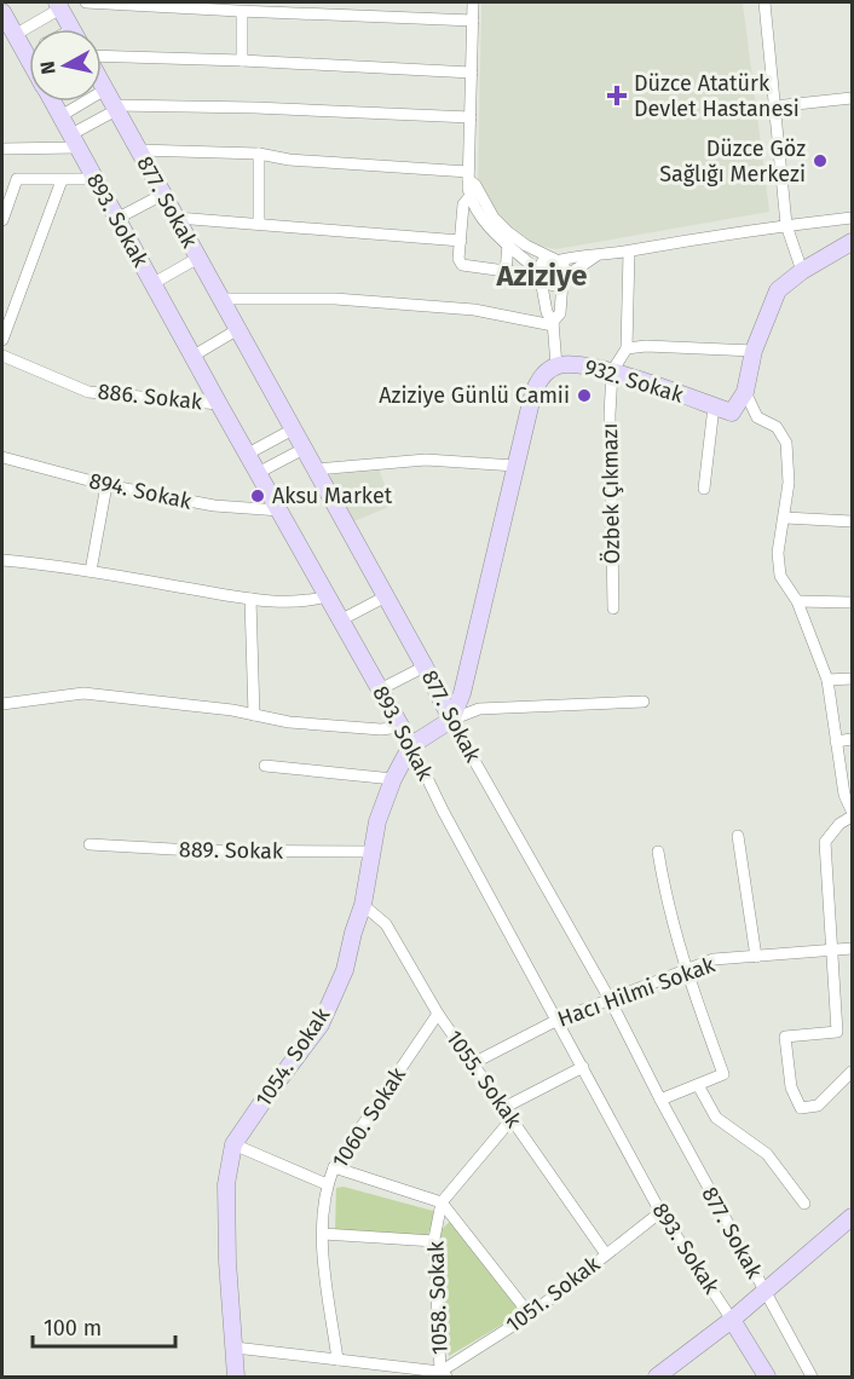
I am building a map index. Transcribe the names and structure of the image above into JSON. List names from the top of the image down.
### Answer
{
  "streets": {
    "street": [
      "877. Sokak",
      "893. Sokak",
      "932. Sokak",
      "886. Sokak",
      "894. Sokak",
      "Özbek Çıkmazı",
      "889. Sokak",
      "Hacı Hilmi Sokak",
      "1054. Sokak",
      "1055. Sokak",
      "1060. Sokak",
      "1051. Sokak",
      "1058. Sokak"
    ]
  },
  "crossings": [
    ["877. Sokak", "932. Sokak"],
    ["877. Sokak", "Hacı Hilmi Sokak"],
    ["893. Sokak", "886. Sokak"],
    ["893. Sokak", "894. Sokak"],
    ["893. Sokak", "Hacı Hilmi Sokak"],
    ["893. Sokak", "1054. Sokak"],
    ["893. Sokak", "1051. Sokak"],
    ["932. Sokak", "Özbek Çıkmazı"],
    ["889. Sokak", "1054. Sokak"],
    ["Hacı Hilmi Sokak", "1055. Sokak"],
    ["1054. Sokak", "1055. Sokak"],
    ["1055. Sokak", "1060. Sokak"],
    ["1055. Sokak", "1051. Sokak"],
    ["1055. Sokak", "1058. Sokak"],
    ["1051. Sokak", "1058. Sokak"]
  ],
  "districts": ["Aziziye"],
  "places": {
    "health": ["Düzce Atatürk Devlet Hastanesi"],
    "other": ["Düzce Göz Sağlığı Merkezi", "Aziziye Günlü Camii", "Aksu Market"]
  },
  "scale_bar": "100 m",
  "north": "left"
}
